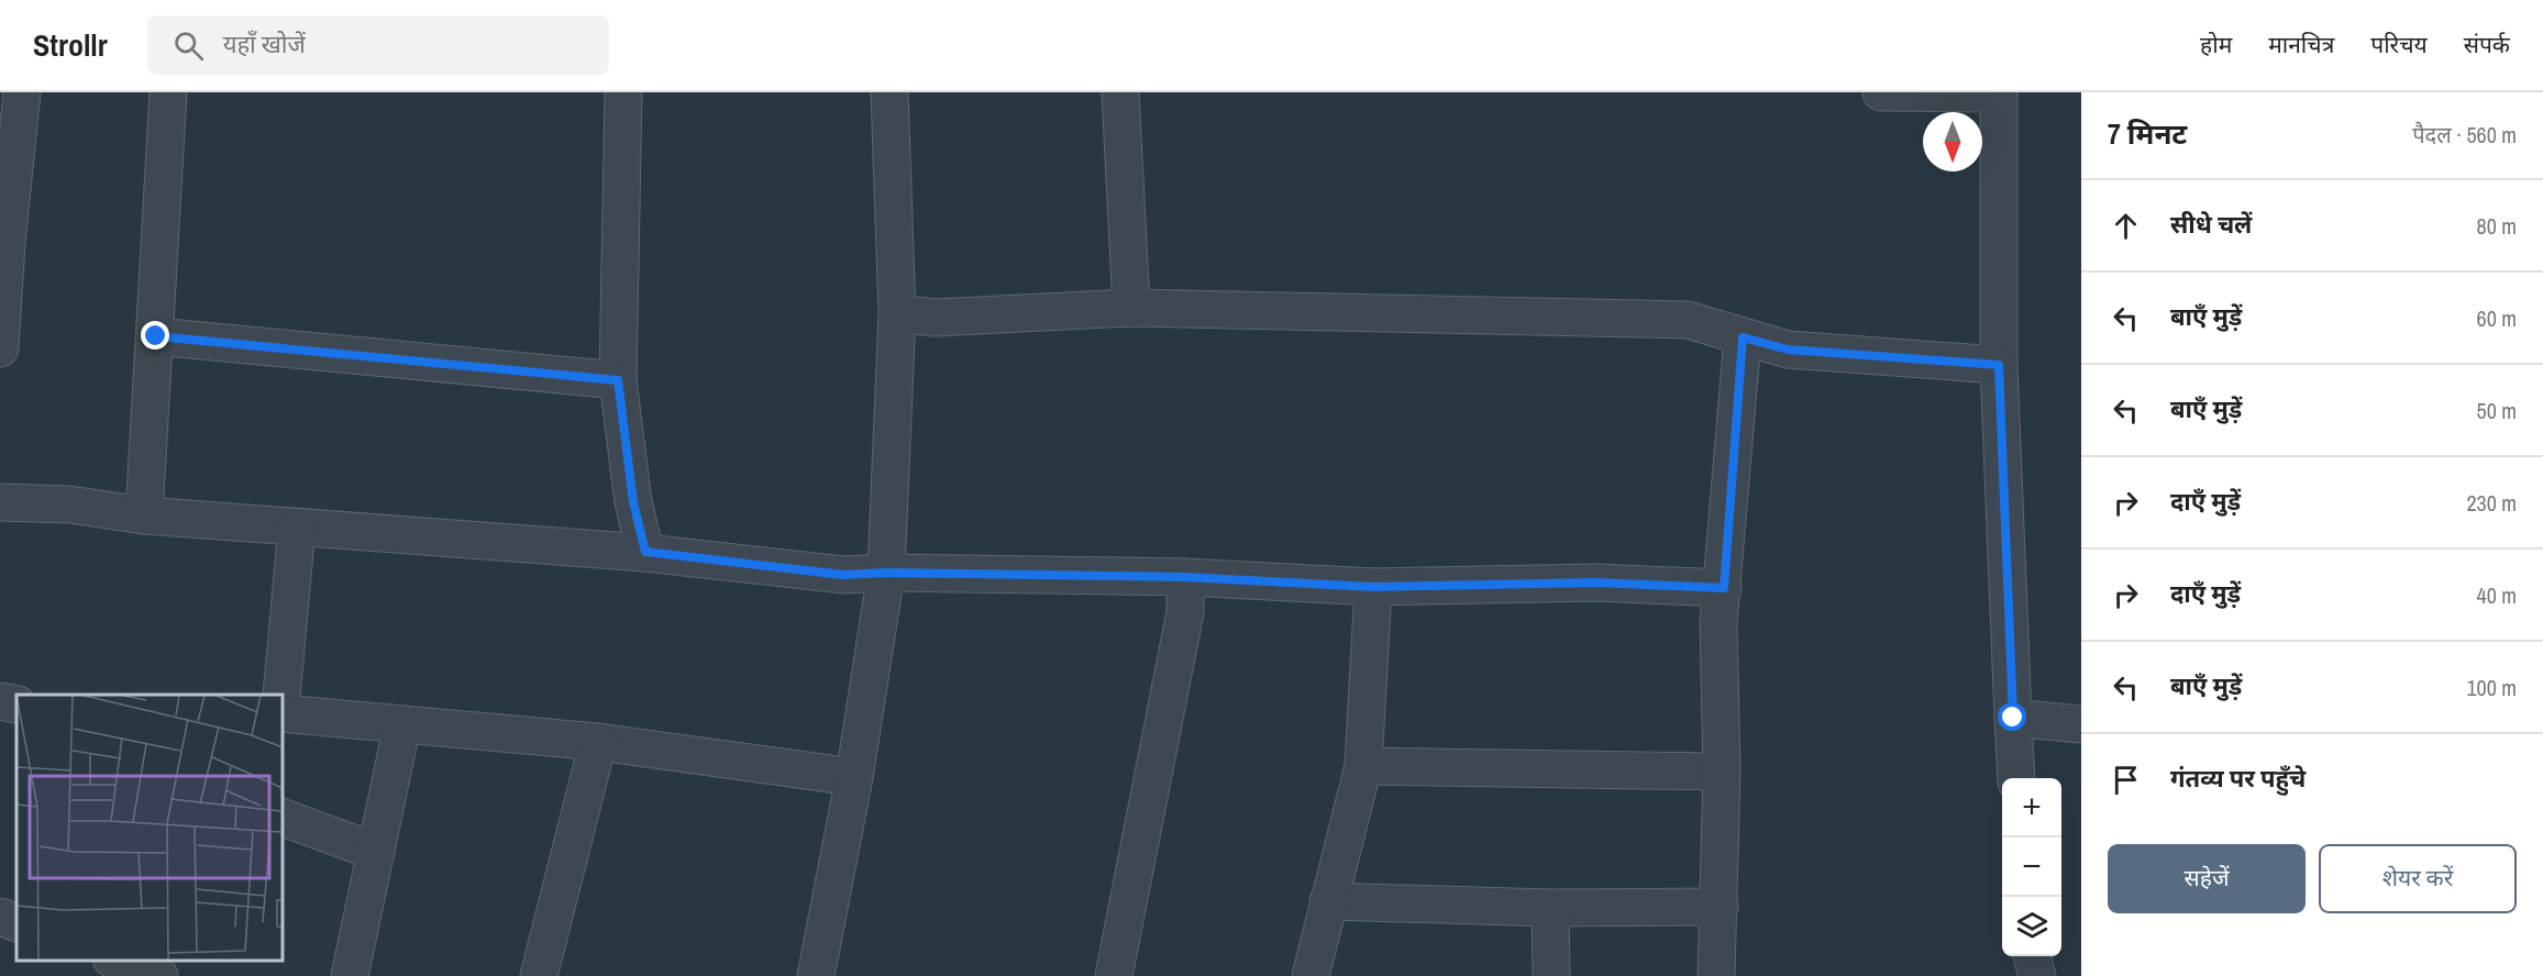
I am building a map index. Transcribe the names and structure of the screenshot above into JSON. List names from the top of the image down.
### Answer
{
  "north": "bottom",
  "page": {
    "header": "Strollr",
    "search": "यहाँ खोजें",
    "nav": [
      "होम",
      "मानचित्र",
      "परिचय",
      "संपर्क"
    ],
    "heading": ["7 मिनट", "पैदल · 560 m"],
    "list": [
      ["सीधे चलें", "80 m"],
      ["बाएँ मुड़ें", "60 m"],
      ["बाएँ मुड़ें", "50 m"],
      ["दाएँ मुड़ें", "230 m"],
      ["दाएँ मुड़ें", "40 m"],
      ["बाएँ मुड़ें", "100 m"],
      "गंतव्य पर पहुँचे"
    ],
    "map_buttons": ["+", "−"],
    "buttons": ["सहेजें", "शेयर करें"]
  }
}
